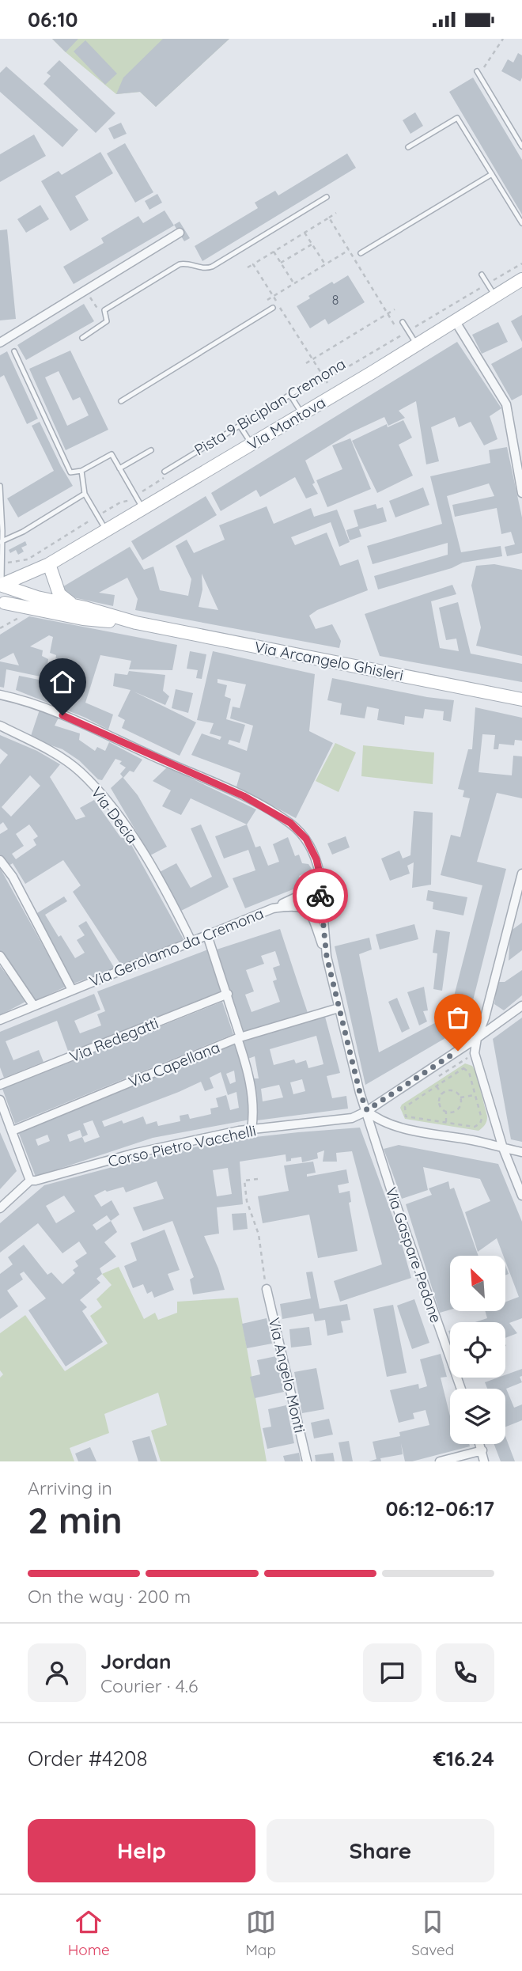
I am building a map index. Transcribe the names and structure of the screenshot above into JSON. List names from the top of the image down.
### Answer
{
  "streets": {
    "main road": ["Via Mantova", "Via Arcangelo Ghisleri"],
    "street": [
      "Via Decia",
      "Via Gerolamo da Cremona",
      "Via Redegatti",
      "Via Capellana",
      "Corso Pietro Vacchelli",
      "Via Gaspare Pedone",
      "Via Angelo Monti"
    ],
    "path": ["Pista 9 Biciplan Cremona"]
  },
  "crossings": [
    ["Via Mantova", "Via Arcangelo Ghisleri"],
    ["Via Decia", "Via Gerolamo da Cremona"],
    ["Via Gerolamo da Cremona", "Via Gaspare Pedone"],
    ["Via Capellana", "Via Gaspare Pedone"],
    ["Corso Pietro Vacchelli", "Via Gaspare Pedone"]
  ],
  "house_numbers": ["8"],
  "north": "top left",
  "page": {
    "status": "06:10",
    "heading": ["2 min", "Arriving in", "06:12–06:17"],
    "panel": [
      "Jordan",
      "Courier · 4.6",
      "Order #4208",
      "€16.24"
    ],
    "bar": "On the way · 200 m",
    "buttons": ["Help", "Share"],
    "tabs": ["Home", "Map", "Saved"]
  }
}
